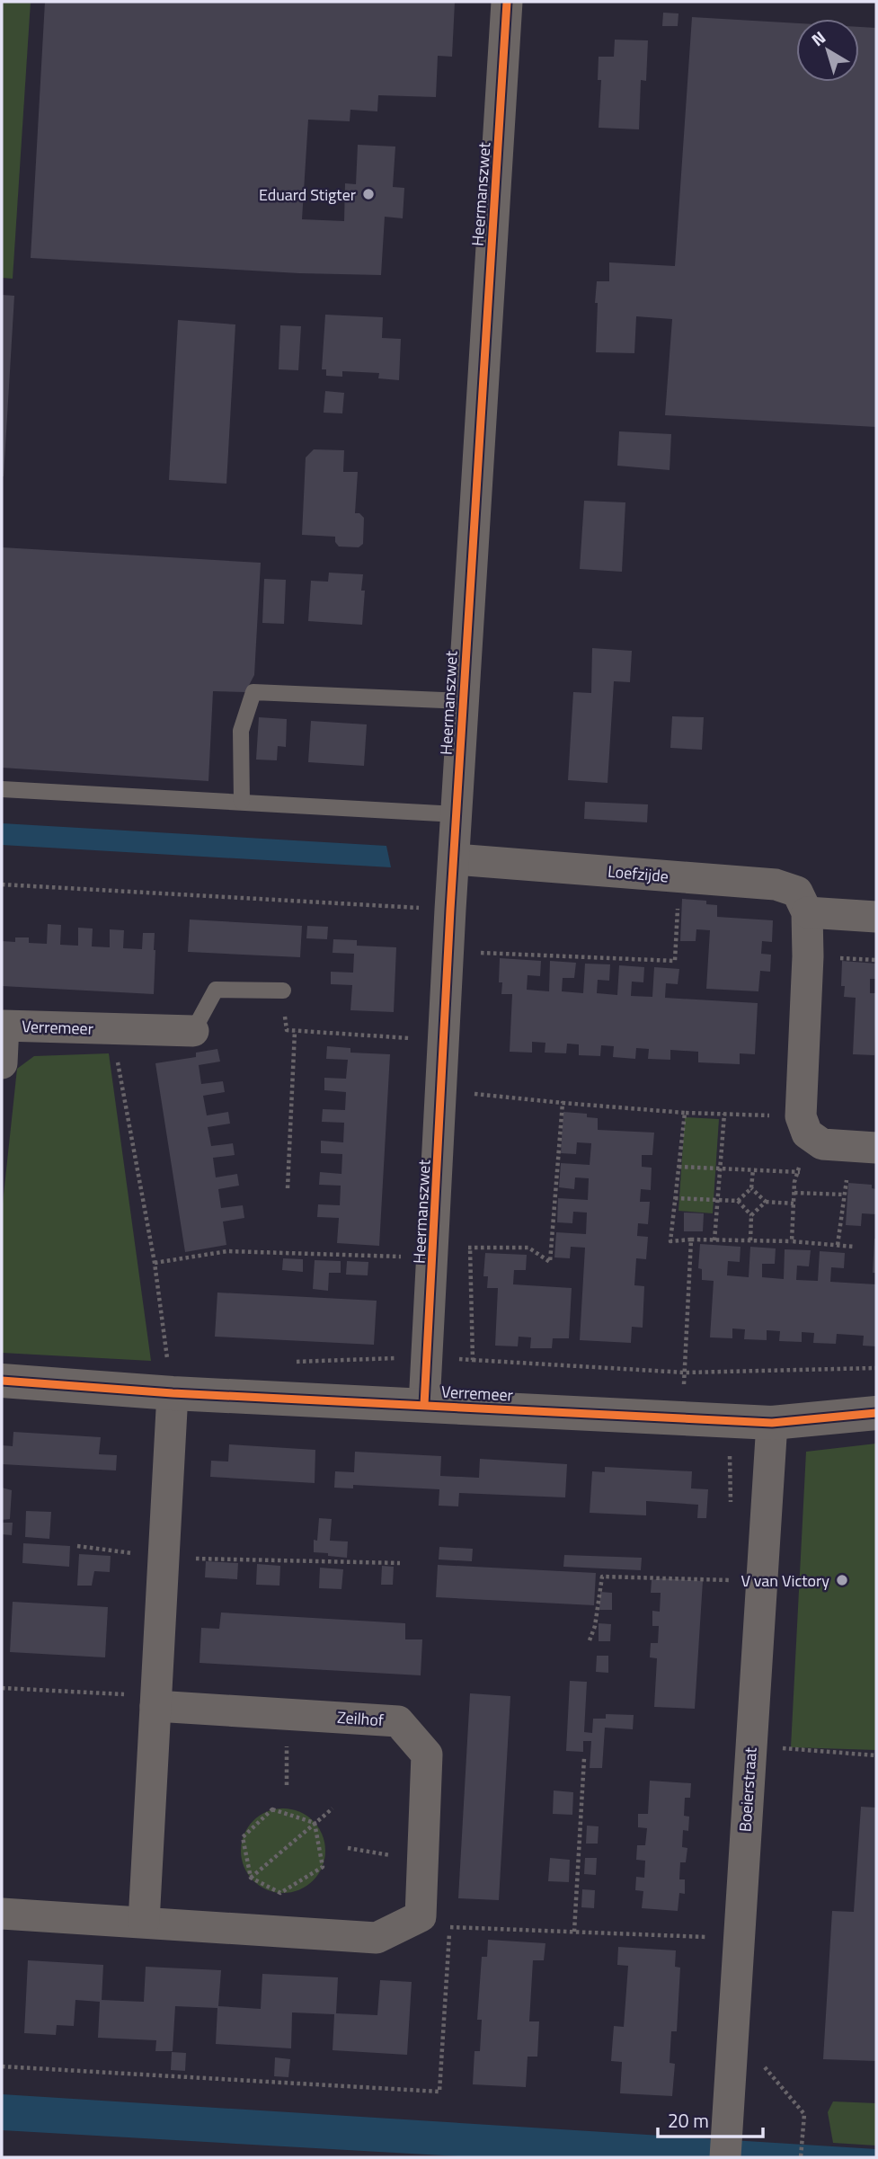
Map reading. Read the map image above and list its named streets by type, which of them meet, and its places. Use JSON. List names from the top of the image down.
{
  "streets": {
    "street": [
      "Heermanszwet",
      "Loefzijde",
      "Verremeer",
      "Zeilhof",
      "Boeierstraat"
    ]
  },
  "crossings": [
    ["Heermanszwet", "Loefzijde"],
    ["Heermanszwet", "Verremeer"],
    ["Verremeer", "Boeierstraat"]
  ],
  "places": ["Eduard Stigter", "V van Victory"],
  "scale_bar": "20 m",
  "north": "top left"
}
